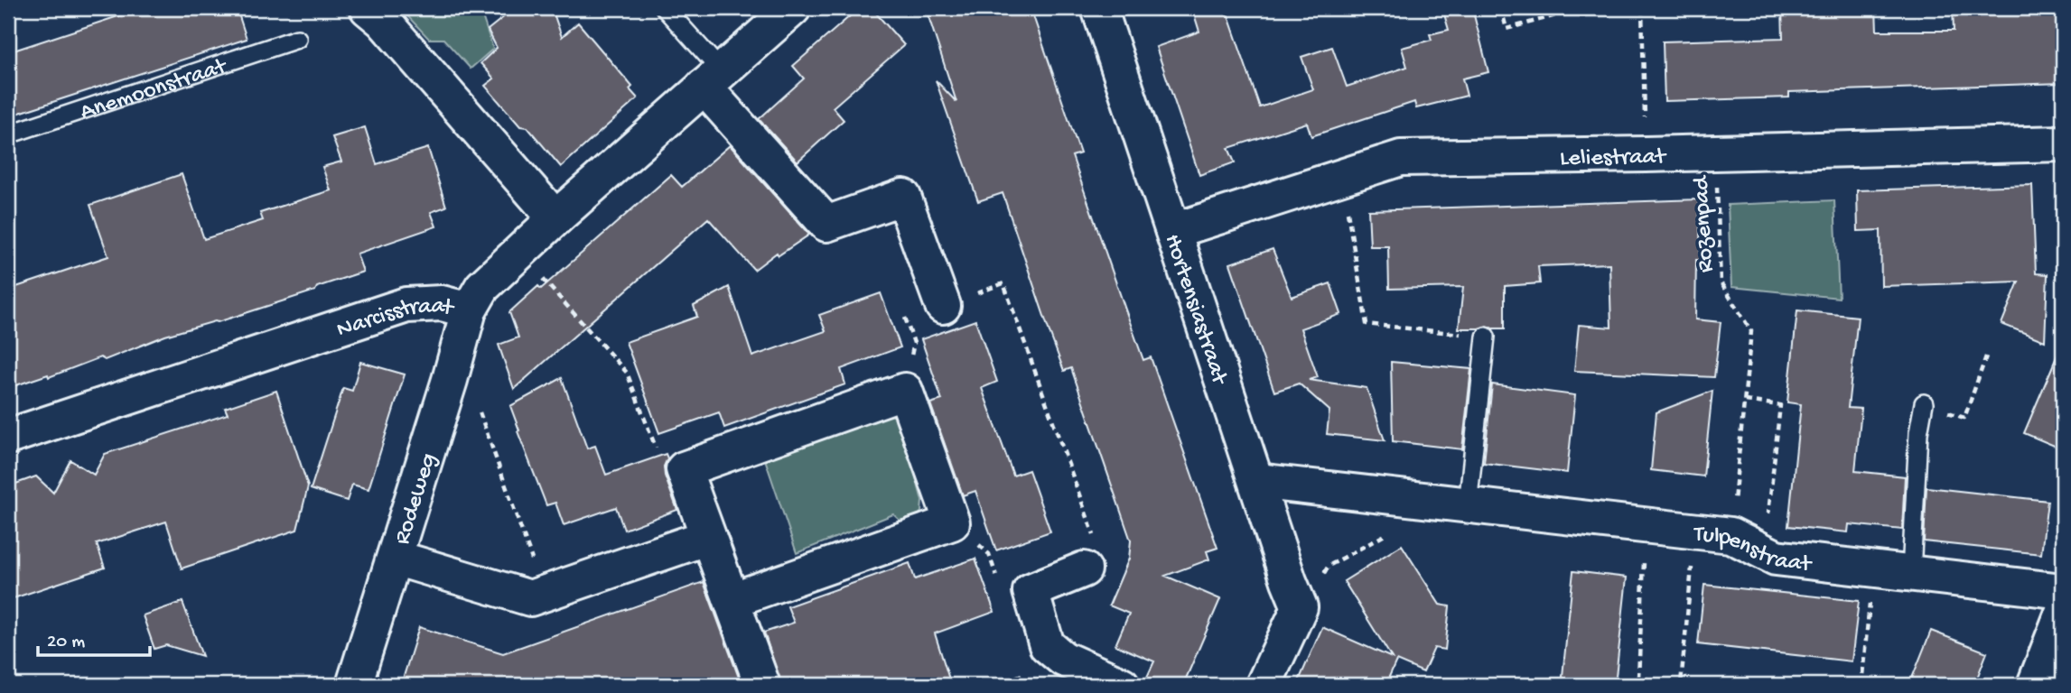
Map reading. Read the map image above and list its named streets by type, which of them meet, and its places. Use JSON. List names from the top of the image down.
{
  "streets": {
    "street": [
      "Leliestraat",
      "Hortensiastraat",
      "Narcisstraat",
      "Rodeweg",
      "Tulpenstraat"
    ],
    "lane": ["Anemoonstraat"],
    "path": ["Rozenpad"]
  },
  "crossings": [
    ["Leliestraat", "Rozenpad"],
    ["Leliestraat", "Hortensiastraat"],
    ["Rozenpad", "Tulpenstraat"],
    ["Hortensiastraat", "Tulpenstraat"],
    ["Narcisstraat", "Rodeweg"]
  ],
  "scale_bar": "20 m"
}
